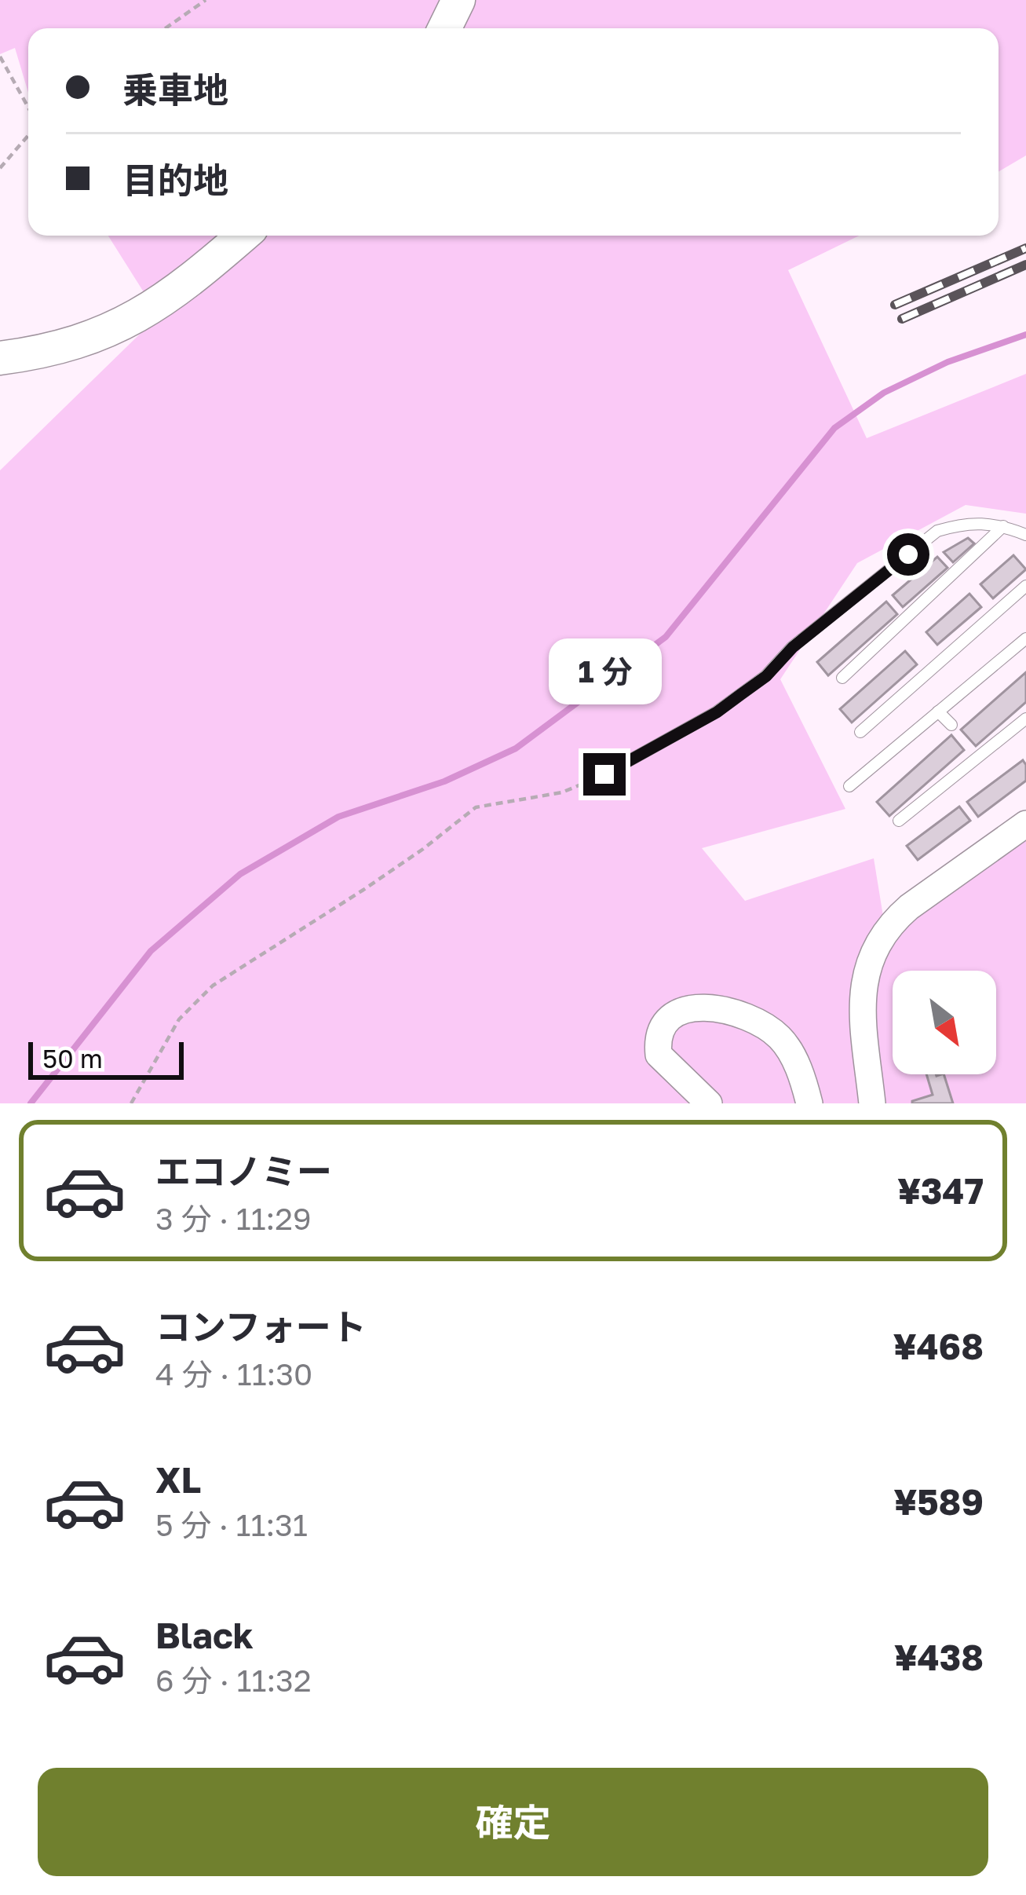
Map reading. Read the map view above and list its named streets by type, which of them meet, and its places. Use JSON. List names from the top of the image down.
{
  "scale_bar": "50 m",
  "north": "bottom right",
  "page": {
    "banner": ["乗車地", "目的地"],
    "bubble": "1 分",
    "scale": "50 m",
    "list": [
      {
        "name": "エコノミー",
        "note": "3 分 · 11:29",
        "value": "¥347"
      },
      {
        "name": "コンフォート",
        "note": "4 分 · 11:30",
        "value": "¥468"
      },
      {
        "name": "XL",
        "note": "5 分 · 11:31",
        "value": "¥589"
      },
      {
        "name": "Black",
        "note": "6 分 · 11:32",
        "value": "¥438"
      }
    ],
    "buttons": "確定"
  }
}
